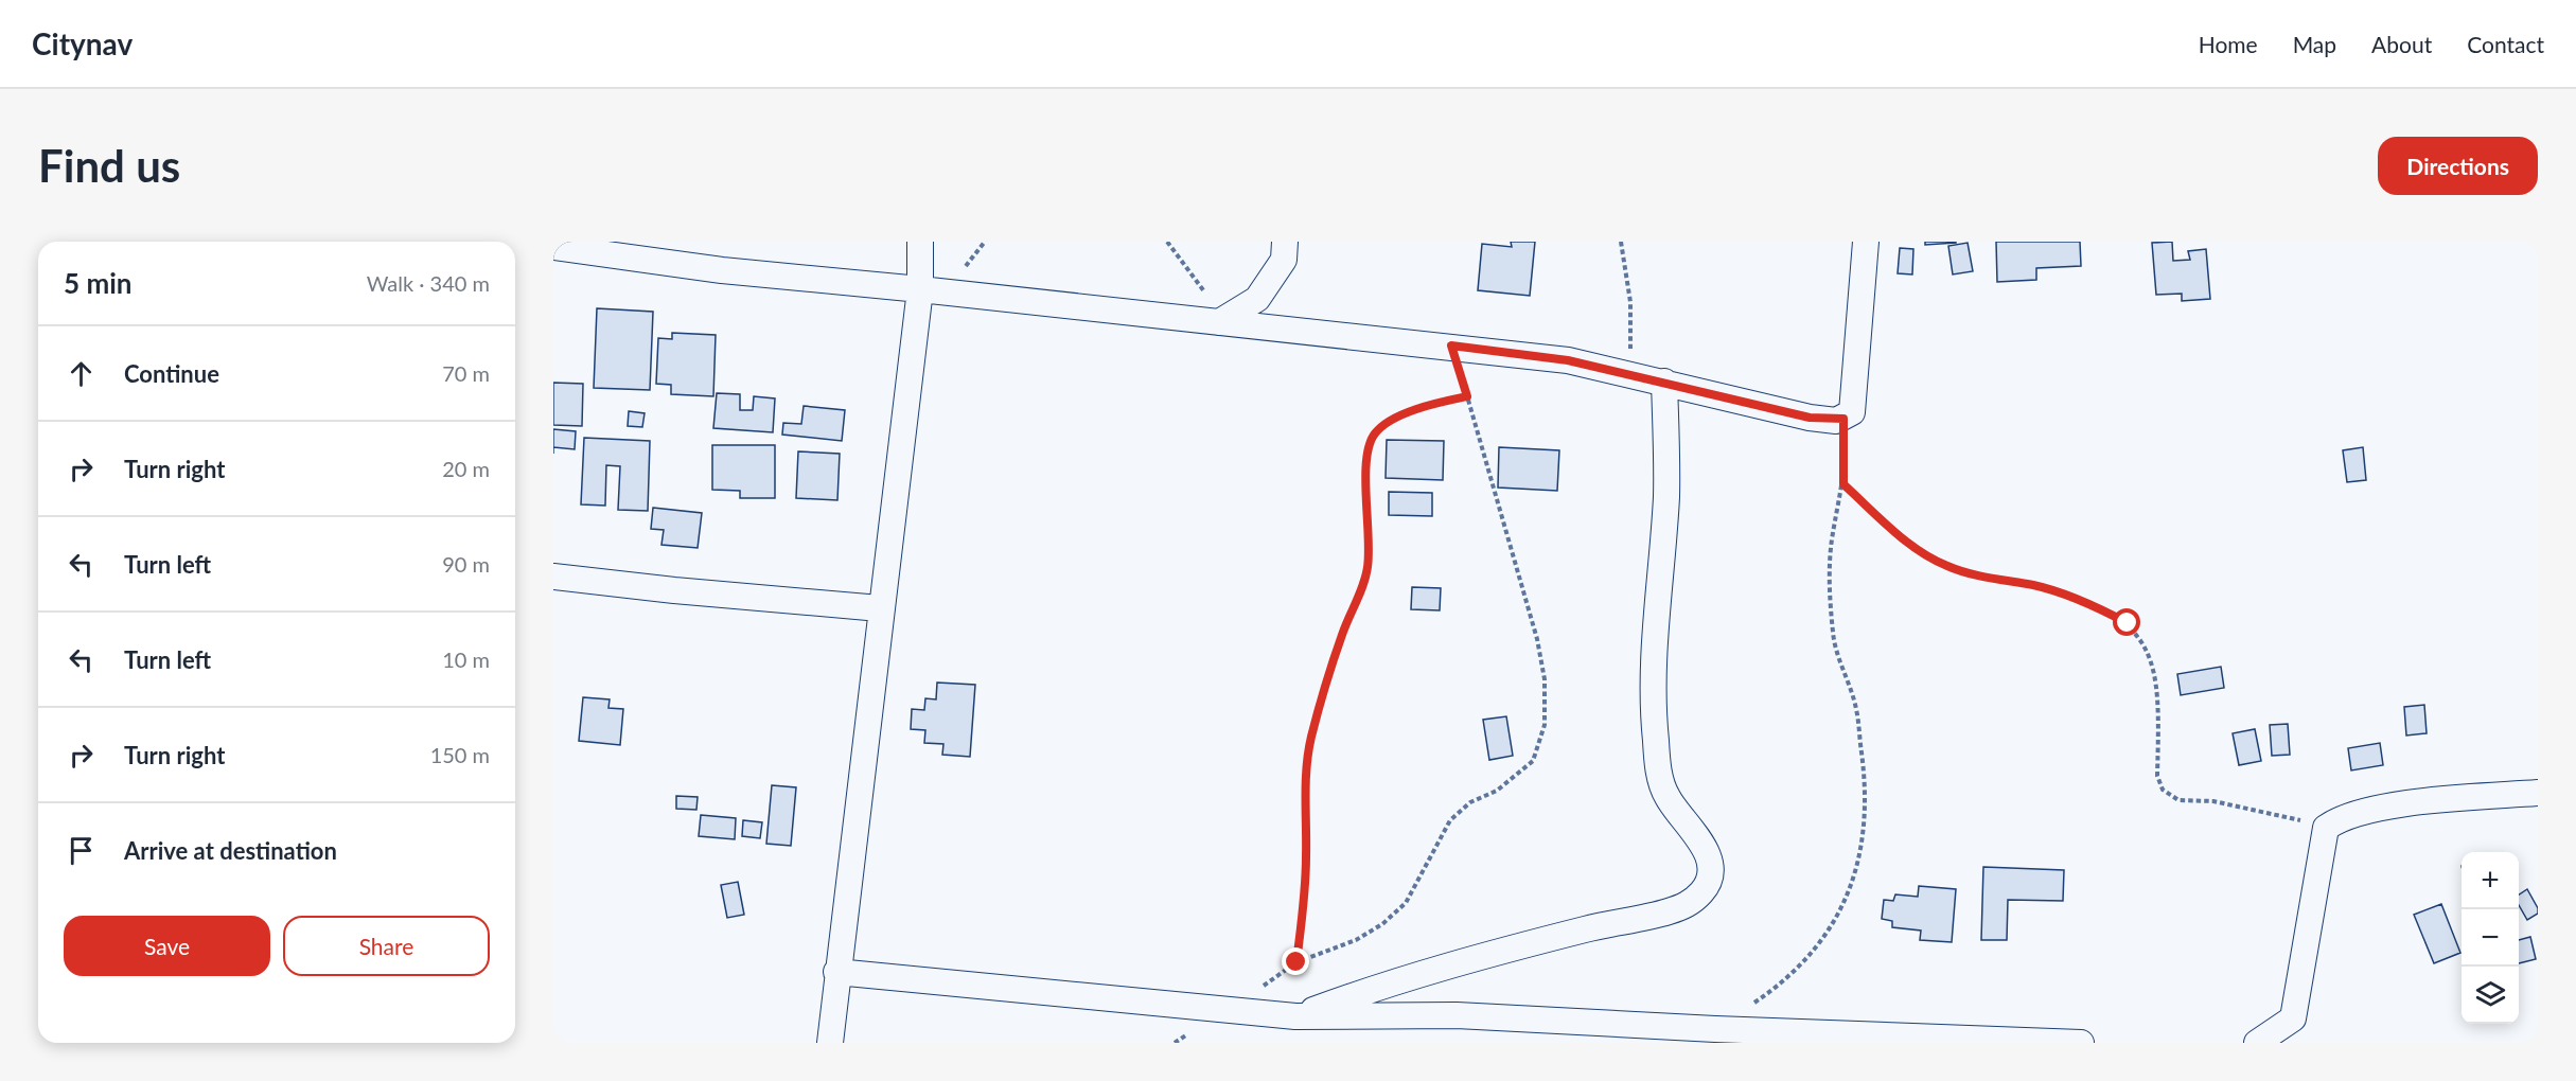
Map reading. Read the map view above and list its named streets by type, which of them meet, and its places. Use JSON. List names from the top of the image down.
{
  "page": {
    "header": "Citynav",
    "nav": [
      "Home",
      "Map",
      "About",
      "Contact"
    ],
    "buttons": [
      "Directions",
      ["Save", "Share"]
    ],
    "title": "Find us",
    "heading": ["5 min", "Walk · 340 m"],
    "list": [
      ["Continue", "70 m"],
      ["Turn right", "20 m"],
      ["Turn left", "90 m"],
      ["Turn left", "10 m"],
      ["Turn right", "150 m"],
      "Arrive at destination"
    ],
    "map_buttons": ["+", "−"]
  }
}
